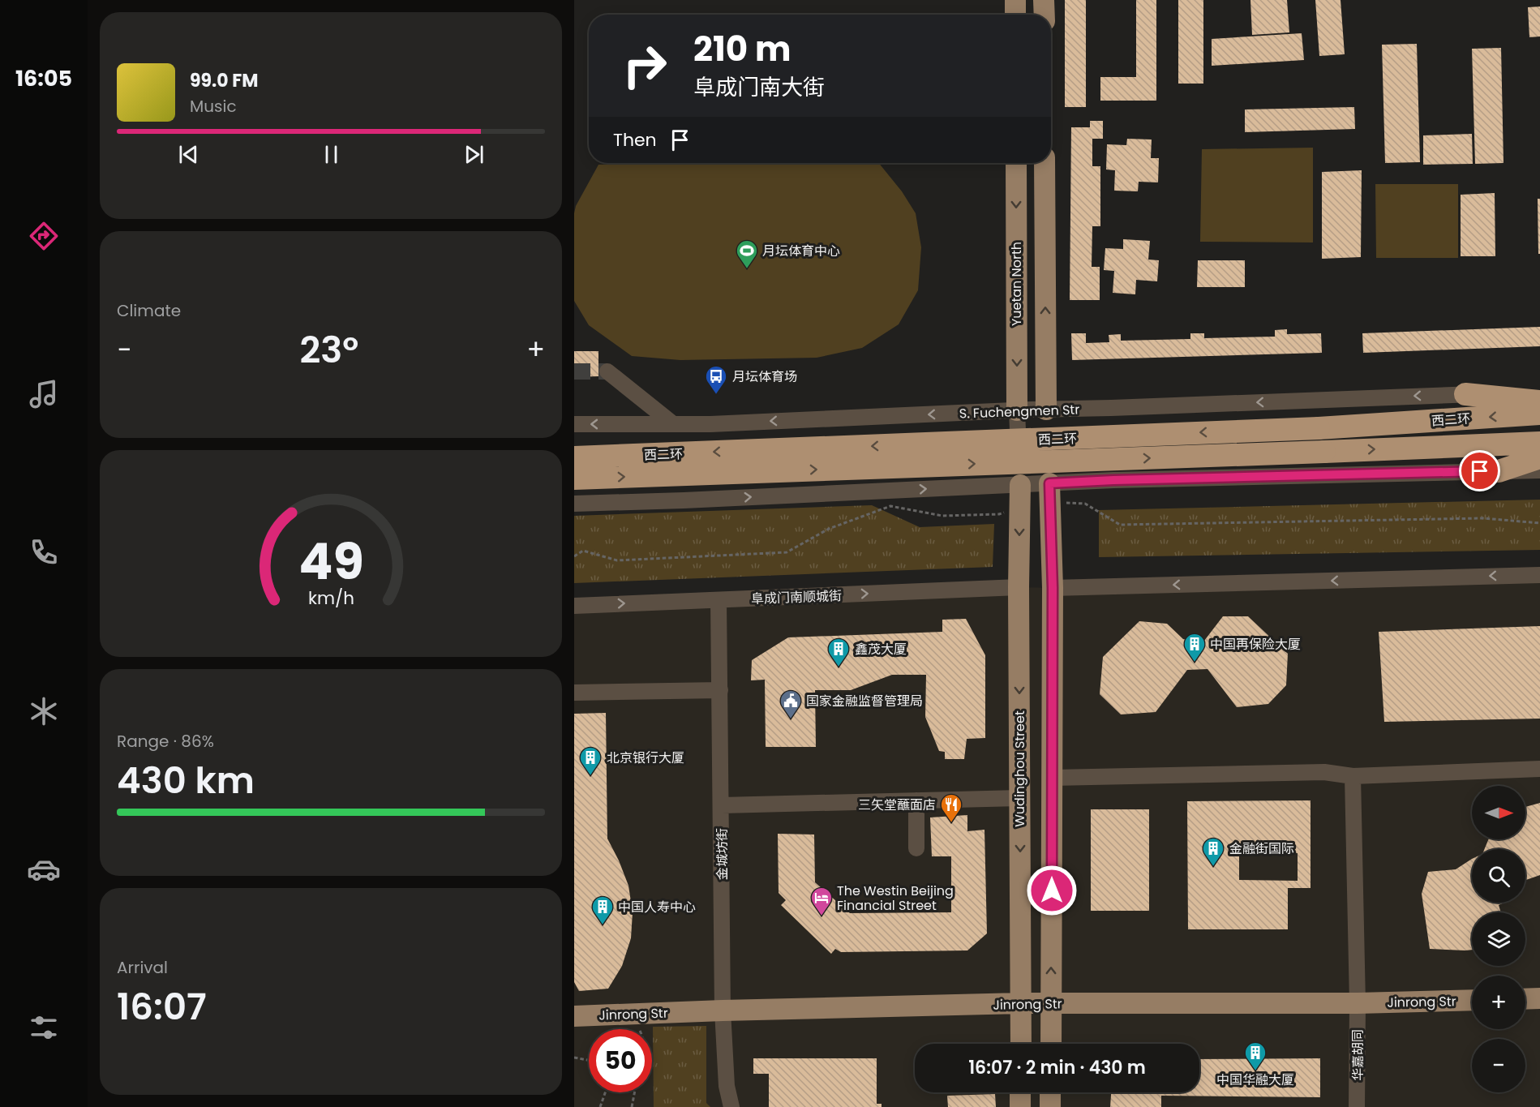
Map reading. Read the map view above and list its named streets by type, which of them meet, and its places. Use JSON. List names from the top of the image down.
{
  "streets": {
    "highway": ["西二环"],
    "main road": ["Yuetan North", "Wudinghou Street", "Jinrong Str"],
    "street": [
      "S. Fuchengmen Str",
      "阜成门南顺城街",
      "金城坊街",
      "华嘉胡同"
    ]
  },
  "crossings": [
    ["Yuetan North", "S. Fuchengmen Str"],
    ["阜成门南顺城街", "Wudinghou Street"],
    ["阜成门南顺城街", "金城坊街"],
    ["Wudinghou Street", "Jinrong Str"],
    ["金城坊街", "Jinrong Str"],
    ["Jinrong Str", "华嘉胡同"]
  ],
  "places": {
    "sports": ["月坛体育中心"],
    "bus stop": ["月坛体育场"],
    "building": [
      "中国再保险大厦",
      "鑫茂大厦",
      "北京银行大厦",
      "金融街国际",
      "中国人寿中心",
      "中国华融大厦"
    ],
    "public building": ["国家金融监督管理局"],
    "restaurant": ["三矢堂蘸面店"],
    "hotel": ["The Westin Beijing Financial Street"]
  },
  "north": "right",
  "page": {
    "tabs": "16:05",
    "turn": ["210 m", "阜成门南大街"],
    "song": ["99.0 FM", "Music"],
    "then": "Then",
    "tile": [
      "Climate",
      ["Range · 86%", "430 km"],
      ["Arrival", "16:07"]
    ],
    "heat": ["−", "23°", "+"],
    "map_buttons": ["+", "−"],
    "limit": "50",
    "trip": "16:07 · 2 min · 430 m",
    "gauge": ["49", "km/h"]
  }
}
